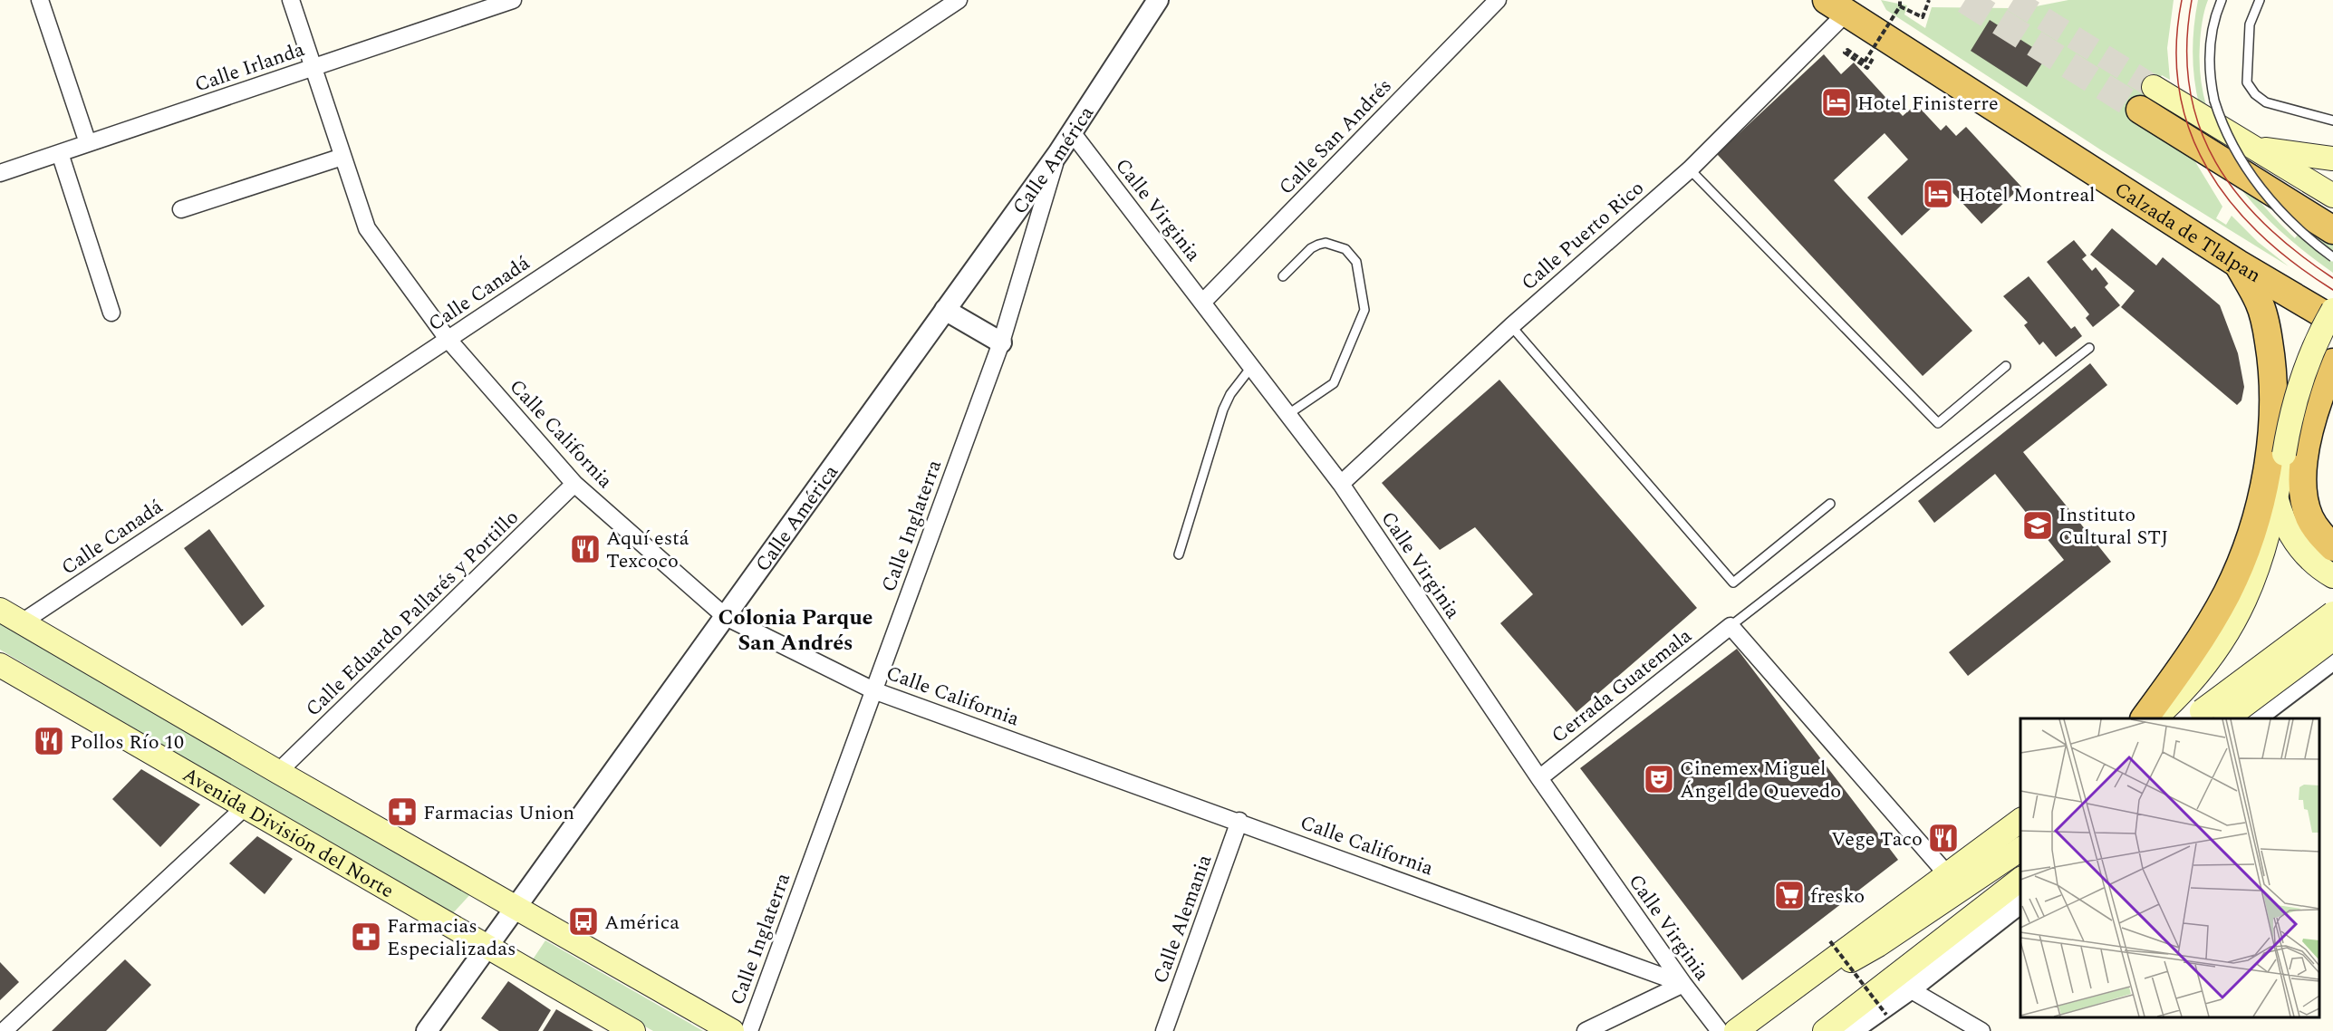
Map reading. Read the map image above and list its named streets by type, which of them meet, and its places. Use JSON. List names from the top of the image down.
{
  "streets": {
    "highway": ["Calzada de Tlalpan"],
    "main road": ["Avenida División del Norte"],
    "street": [
      "Calle Irlanda",
      "Calle San Andrés",
      "Calle América",
      "Calle Virginia",
      "Calle Puerto Rico",
      "Calle Canadá",
      "Calle California",
      "Calle Inglaterra",
      "Calle Eduardo Pallarés y Portillo",
      "Cerrada Guatemala",
      "Calle Alemania"
    ]
  },
  "crossings": [
    ["Calle Irlanda", "Calle California"],
    ["Calle San Andrés", "Calle Virginia"],
    ["Calle América", "Calle Virginia"],
    ["Calle América", "Calle California"],
    ["Calle América", "Calle Inglaterra"],
    ["Calle América", "Avenida División del Norte"],
    ["Calle Virginia", "Calle Puerto Rico"],
    ["Calle Virginia", "Calle California"],
    ["Calle Virginia", "Cerrada Guatemala"],
    ["Calzada de Tlalpan", "Calle Puerto Rico"],
    ["Calle Canadá", "Calle California"],
    ["Calle California", "Calle Inglaterra"],
    ["Calle California", "Calle Eduardo Pallarés y Portillo"],
    ["Calle California", "Calle Alemania"]
  ],
  "districts": ["Colonia Parque San Andrés"],
  "places": {
    "hotel": ["Hotel Finisterre", "Hotel Montreal"],
    "school or university": ["Instituto Cultural STJ"],
    "restaurant": ["Aquí está Texcoco", "Pollos Río 10", "Vege Taco"],
    "theatre": ["Cinemex Miguel Ángel de Quevedo"],
    "pharmacy": ["Farmacias Union", "Farmacias Especializadas"],
    "supermarket": ["fresko"],
    "bus stop": ["América"]
  }
}
